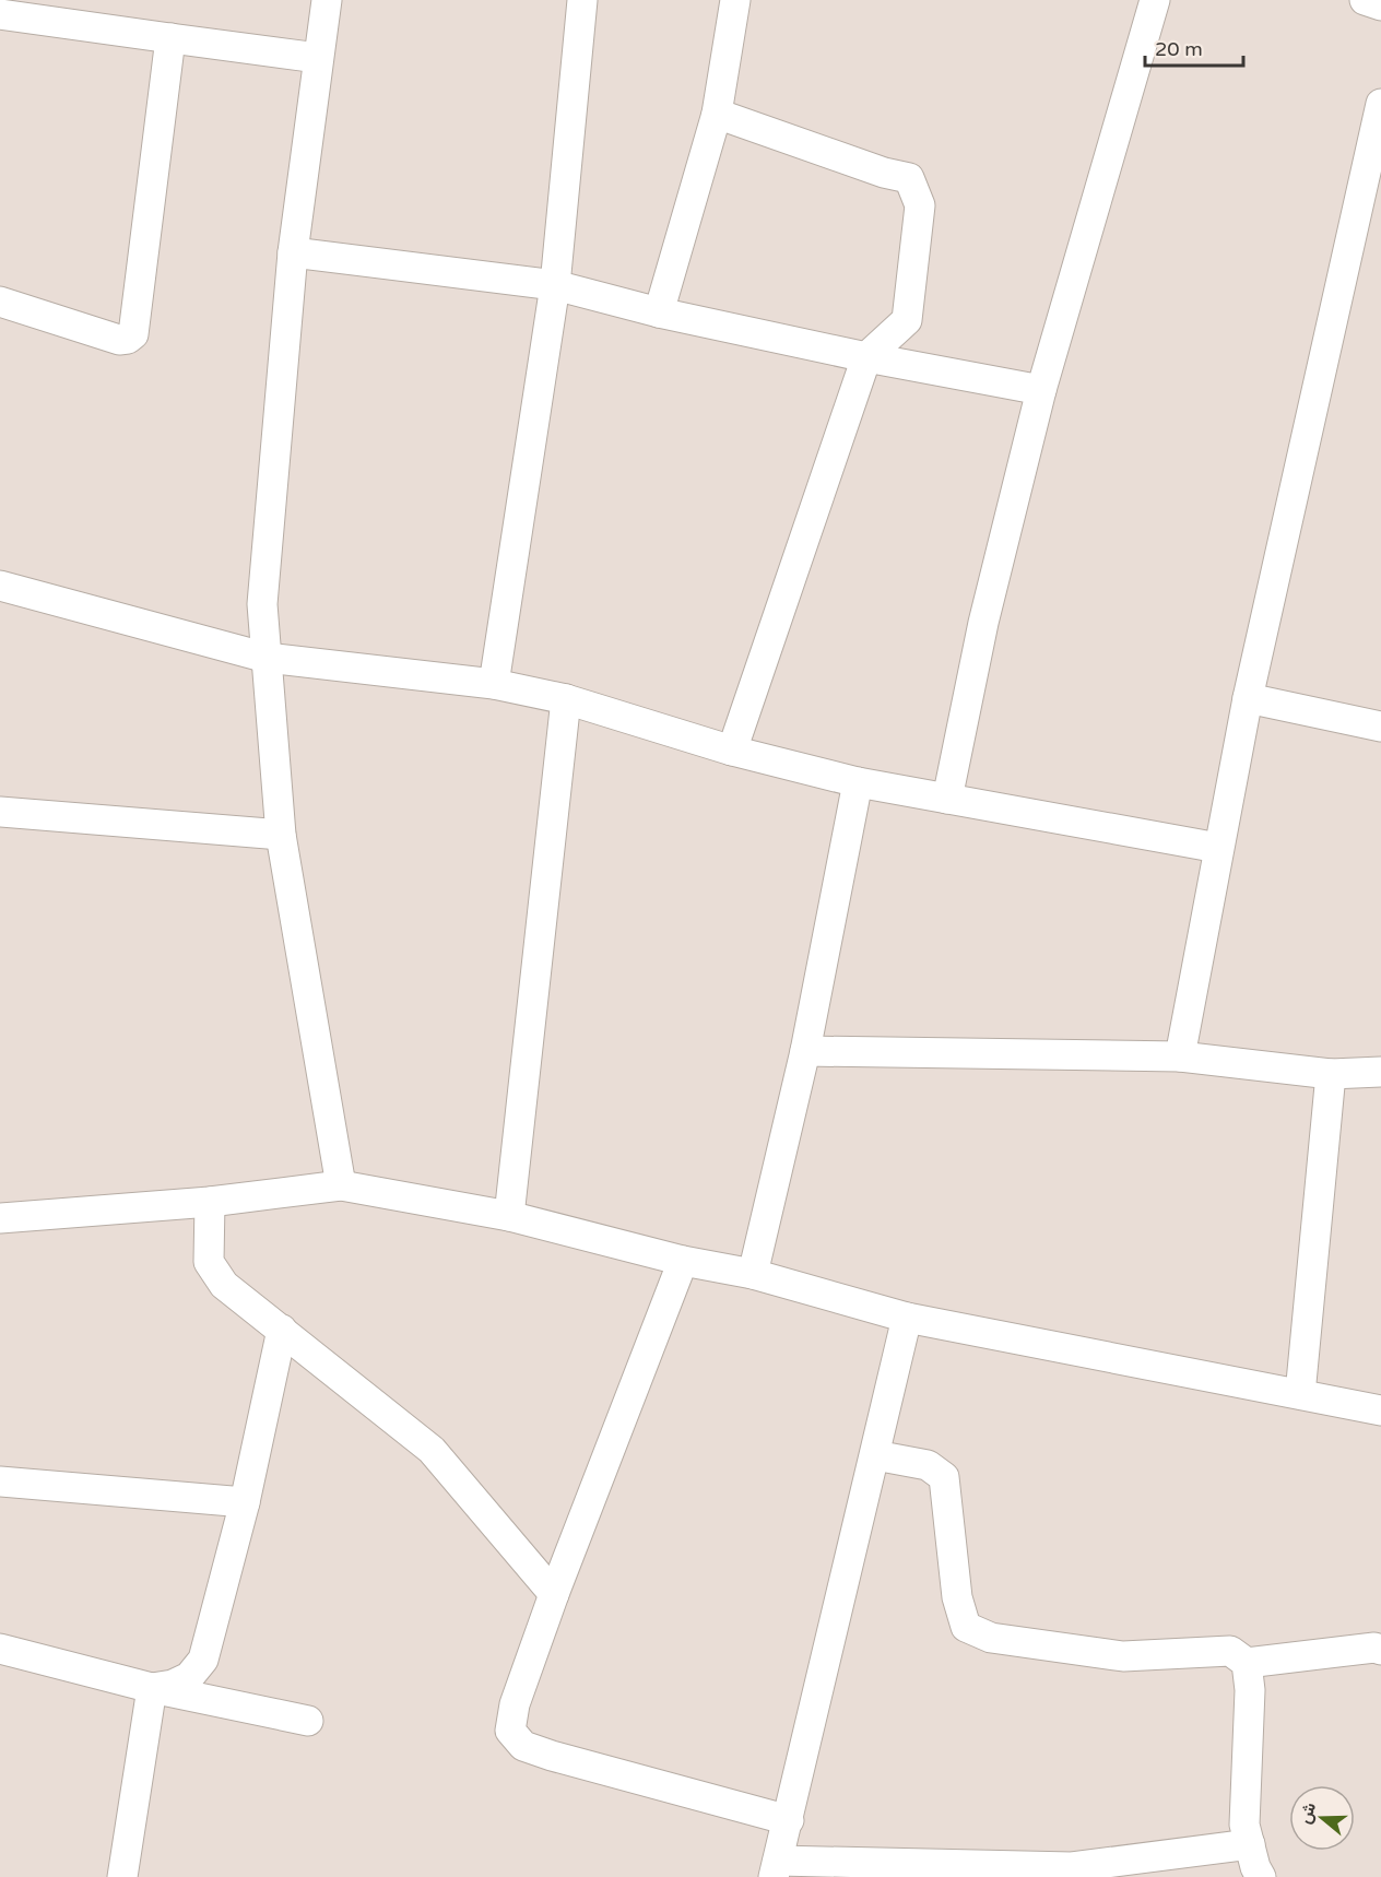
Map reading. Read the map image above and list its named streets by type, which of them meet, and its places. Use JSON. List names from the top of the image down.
{
  "scale_bar": "20 m",
  "north": "left"
}
